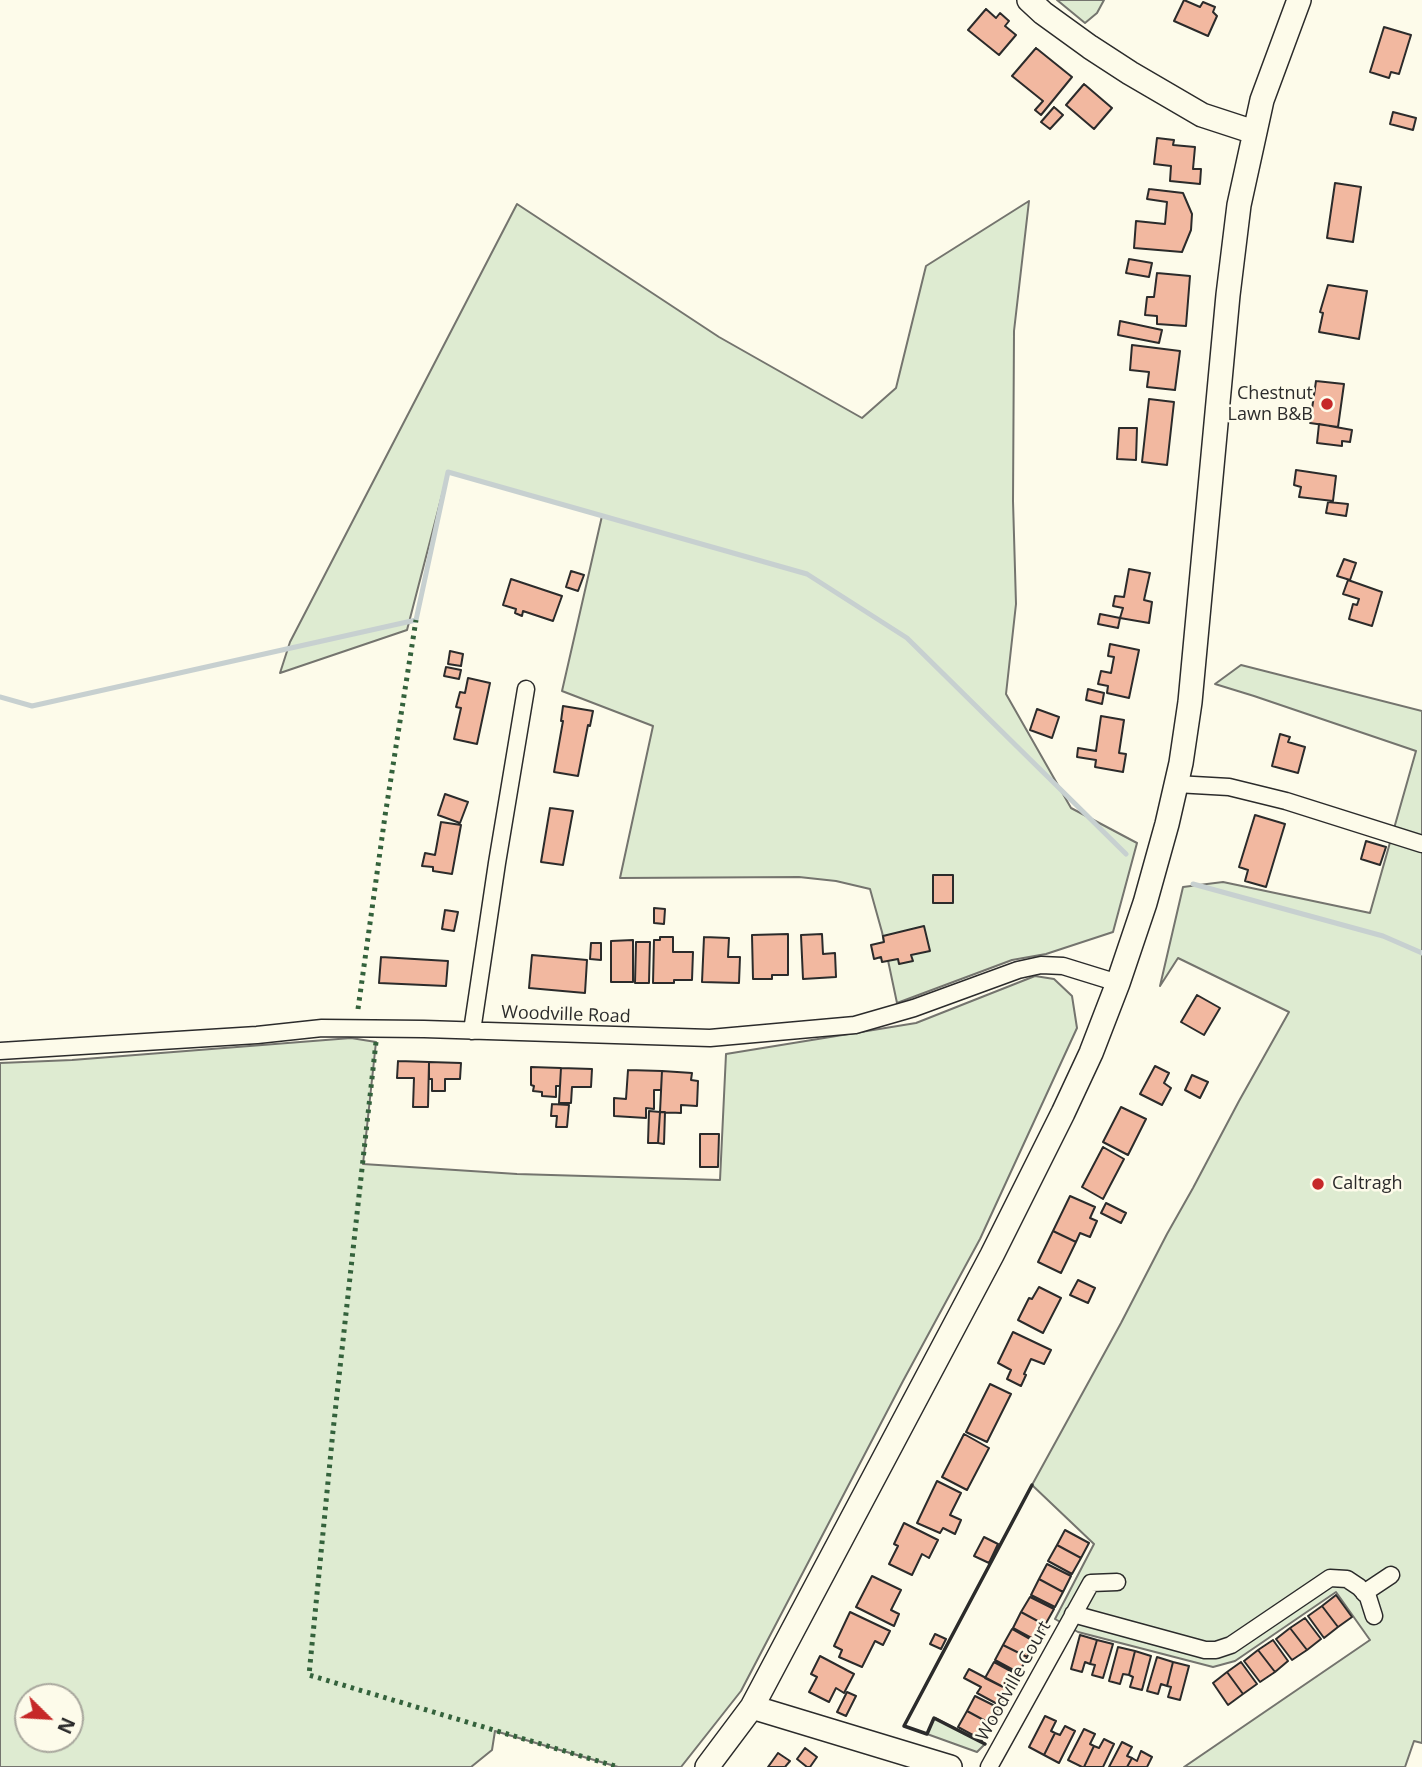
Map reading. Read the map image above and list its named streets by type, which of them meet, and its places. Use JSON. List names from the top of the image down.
{
  "streets": {
    "street": ["Woodville Road", "Woodville Court"]
  },
  "places": ["Chestnut Lawn B&B", "Caltragh"],
  "north": "bottom right"
}
